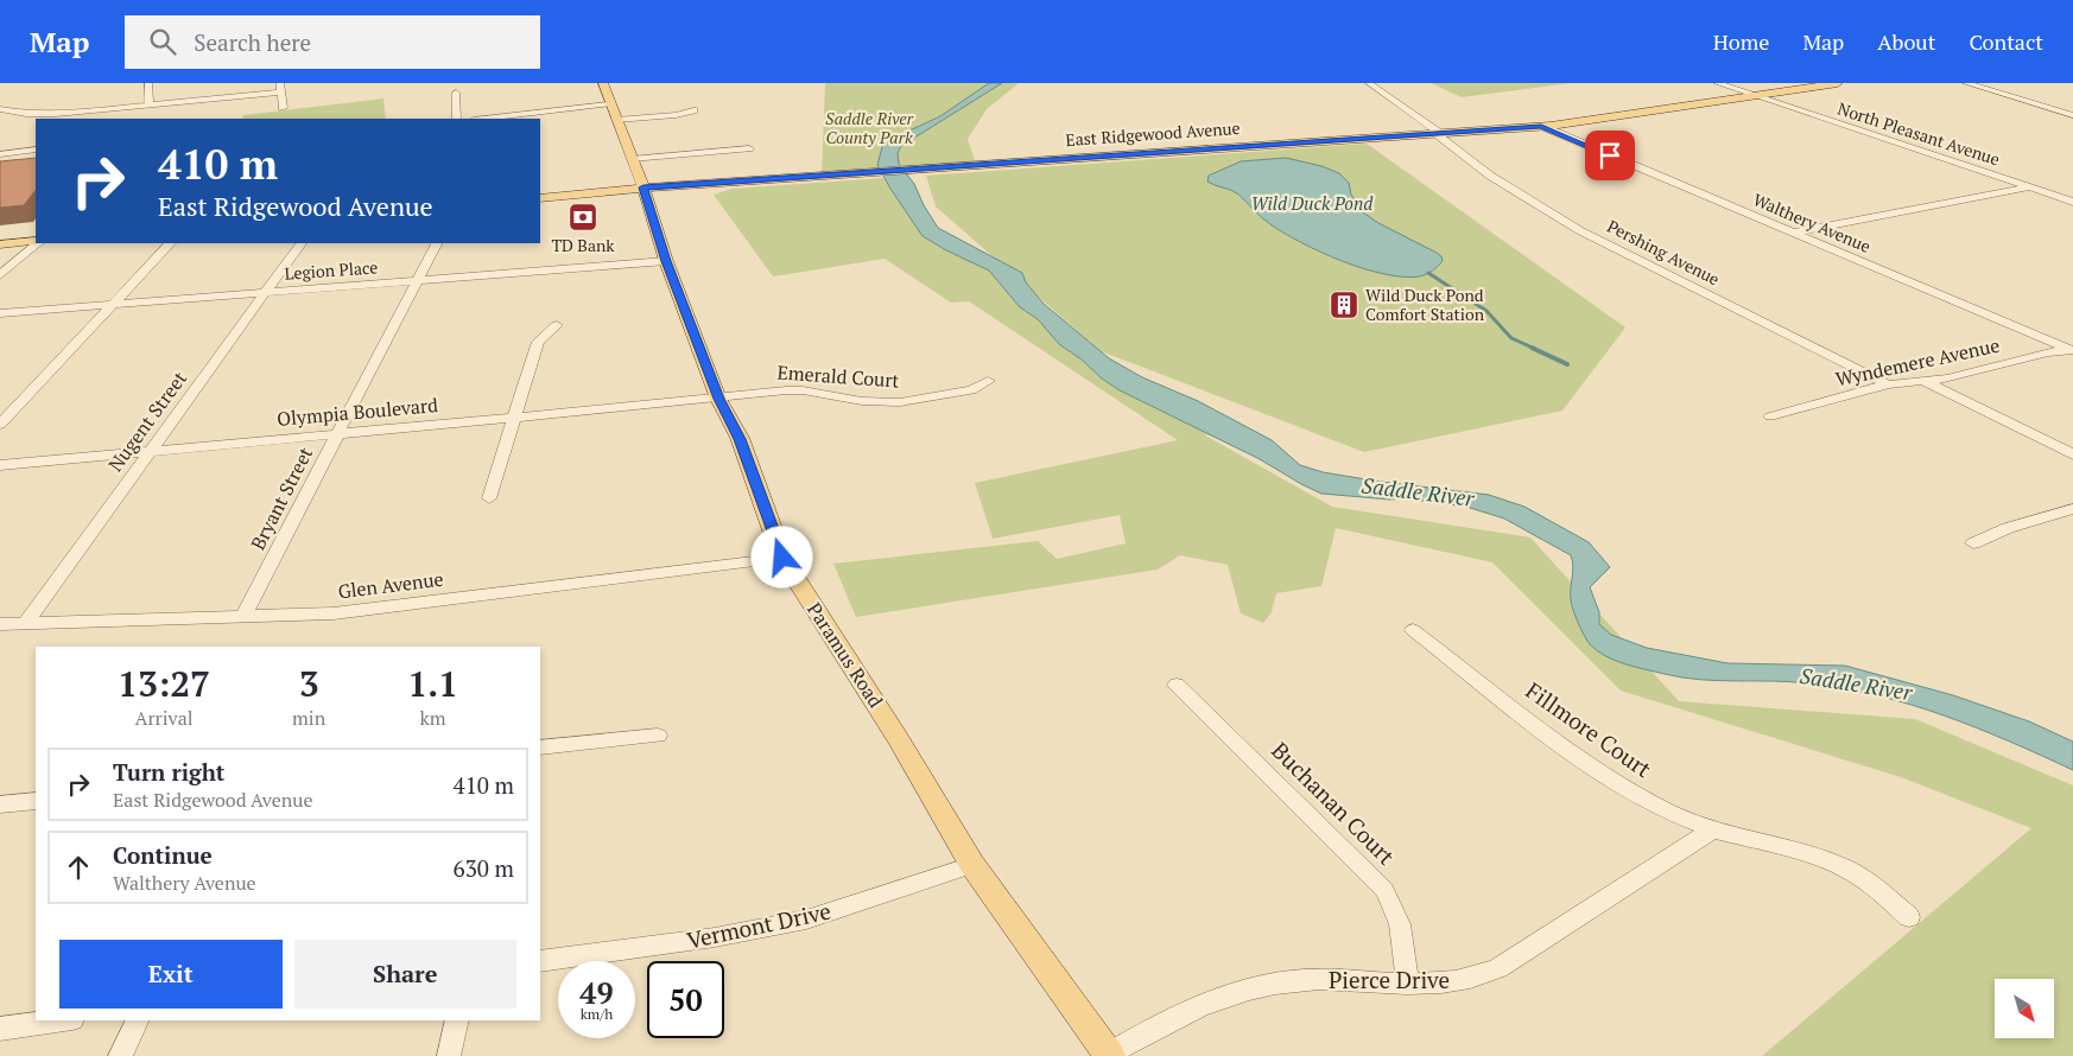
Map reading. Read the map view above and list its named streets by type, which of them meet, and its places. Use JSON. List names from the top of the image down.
{
  "streets": {
    "main road": ["East Ridgewood Avenue", "Paramus Road"],
    "street": [
      "North Pleasant Avenue",
      "Walthery Avenue",
      "Pershing Avenue",
      "Legion Place",
      "Wyndemere Avenue",
      "Emerald Court",
      "Olympia Boulevard",
      "Nugent Street",
      "Bryant Street",
      "Glen Avenue",
      "Fillmore Court",
      "Buchanan Court",
      "Vermont Drive",
      "Pierce Drive"
    ]
  },
  "crossings": [
    ["East Ridgewood Avenue", "North Pleasant Avenue"],
    ["East Ridgewood Avenue", "Walthery Avenue"],
    ["East Ridgewood Avenue", "Pershing Avenue"],
    ["East Ridgewood Avenue", "Paramus Road"],
    ["Walthery Avenue", "Wyndemere Avenue"],
    ["Pershing Avenue", "Wyndemere Avenue"],
    ["Legion Place", "Nugent Street"],
    ["Legion Place", "Bryant Street"],
    ["Legion Place", "Paramus Road"],
    ["Emerald Court", "Olympia Boulevard"],
    ["Emerald Court", "Paramus Road"],
    ["Olympia Boulevard", "Nugent Street"],
    ["Olympia Boulevard", "Bryant Street"],
    ["Olympia Boulevard", "Paramus Road"],
    ["Nugent Street", "Glen Avenue"],
    ["Bryant Street", "Glen Avenue"],
    ["Glen Avenue", "Paramus Road"],
    ["Paramus Road", "Vermont Drive"],
    ["Paramus Road", "Pierce Drive"],
    ["Fillmore Court", "Pierce Drive"],
    ["Buchanan Court", "Pierce Drive"]
  ],
  "water": ["Wild Duck Pond", "Saddle River"],
  "parks": ["Saddle River County Park"],
  "places": {
    "bank": ["TD Bank"],
    "building": ["Wild Duck Pond Comfort Station"]
  },
  "north": "bottom right",
  "page": {
    "header": "Map",
    "search": "Search here",
    "nav": [
      "Home",
      "Map",
      "About",
      "Contact"
    ],
    "turn": ["410 m", "East Ridgewood Avenue"],
    "eta": [
      "13:27",
      "Arrival",
      "3",
      "min",
      "1.1",
      "km"
    ],
    "list": [
      {
        "name": "Turn right",
        "note": "East Ridgewood Avenue",
        "value": "410 m"
      },
      {
        "name": "Continue",
        "note": "Walthery Avenue",
        "value": "630 m"
      }
    ],
    "buttons": ["Exit", "Share"],
    "speed": "49 km/h",
    "limit": "50"
  }
}
